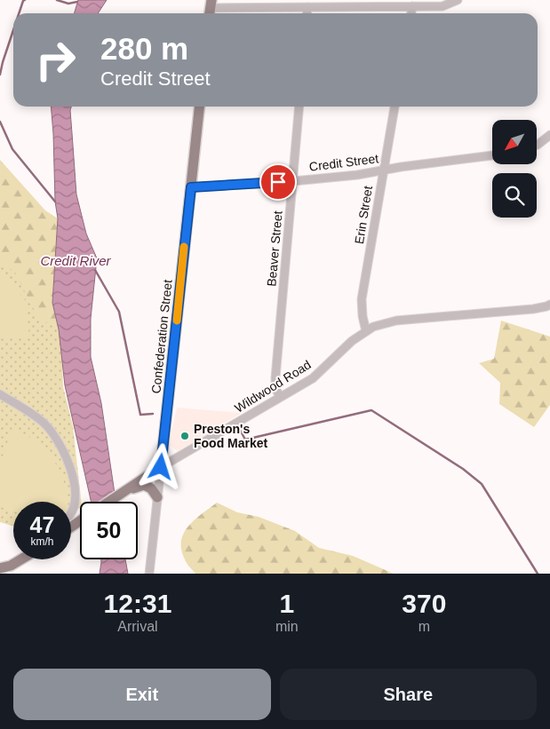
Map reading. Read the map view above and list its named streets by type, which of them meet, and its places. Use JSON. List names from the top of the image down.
{
  "streets": {
    "main road": ["Confederation Street"],
    "street": [
      "Credit Street",
      "Erin Street",
      "Beaver Street",
      "Wildwood Road"
    ]
  },
  "crossings": [
    ["Credit Street", "Erin Street"],
    ["Credit Street", "Beaver Street"],
    ["Credit Street", "Confederation Street"],
    ["Erin Street", "Wildwood Road"],
    ["Beaver Street", "Wildwood Road"],
    ["Confederation Street", "Wildwood Road"]
  ],
  "water": ["Credit River"],
  "places": ["Preston's Food Market"],
  "north": "bottom left",
  "page": {
    "turn": ["280 m", "Credit Street"],
    "speed": "47 km/h",
    "limit": "50",
    "eta": [
      "12:31",
      "Arrival",
      "1",
      "min",
      "370",
      "m"
    ],
    "buttons": ["Exit", "Share"]
  }
}
